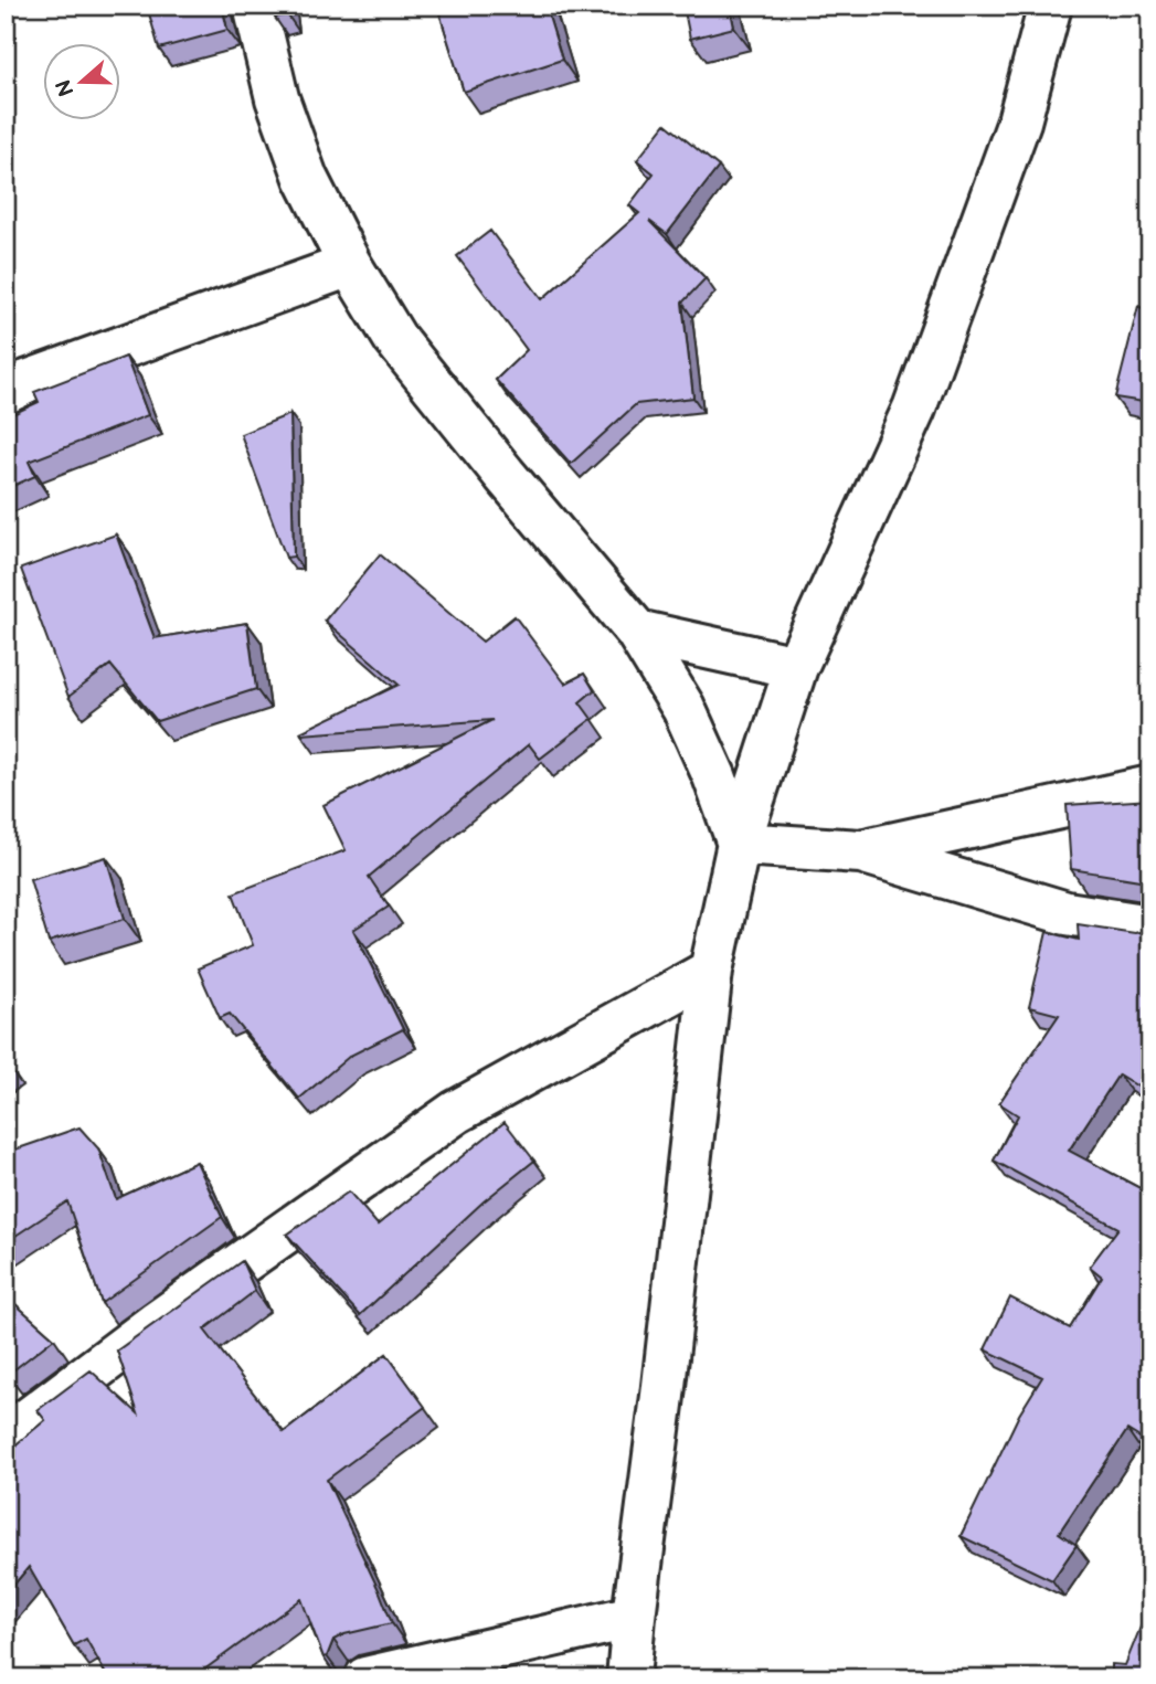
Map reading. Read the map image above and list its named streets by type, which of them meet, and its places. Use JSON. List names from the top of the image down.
{
  "north": "left"
}
